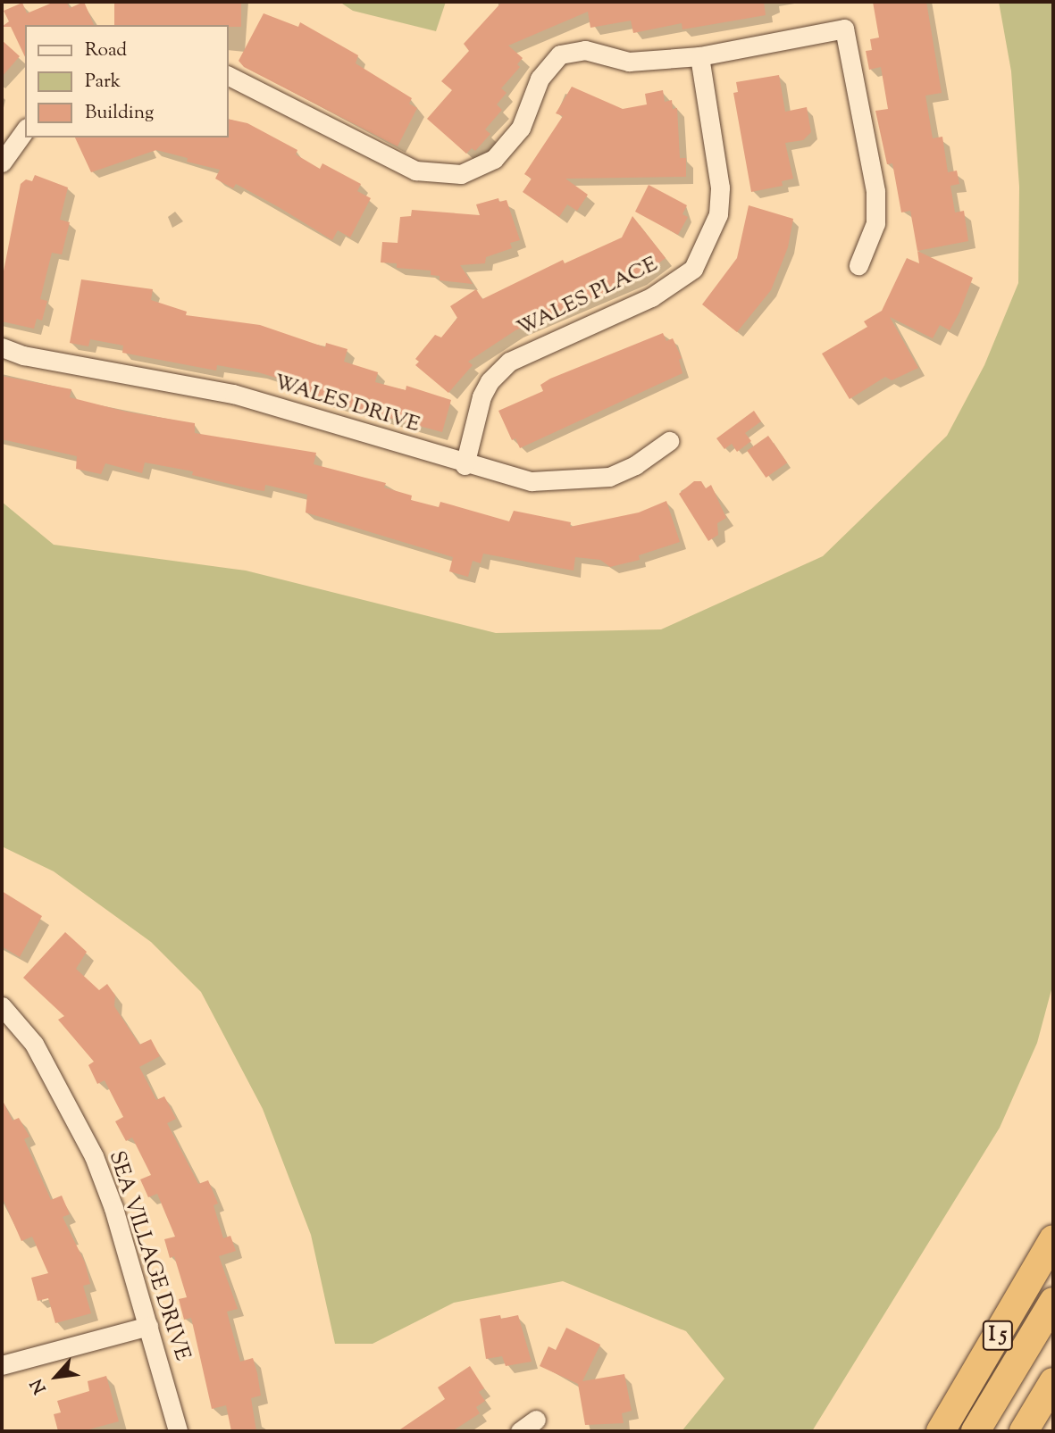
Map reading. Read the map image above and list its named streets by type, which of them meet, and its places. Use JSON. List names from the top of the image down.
{
  "streets": {
    "highway": ["I 5"],
    "street": ["WALES PLACE", "WALES DRIVE", "SEA VILLAGE DRIVE"]
  },
  "crossings": [
    ["WALES PLACE", "WALES DRIVE"]
  ],
  "legend": ["Road", "Park", "Building"],
  "north": "bottom left"
}
